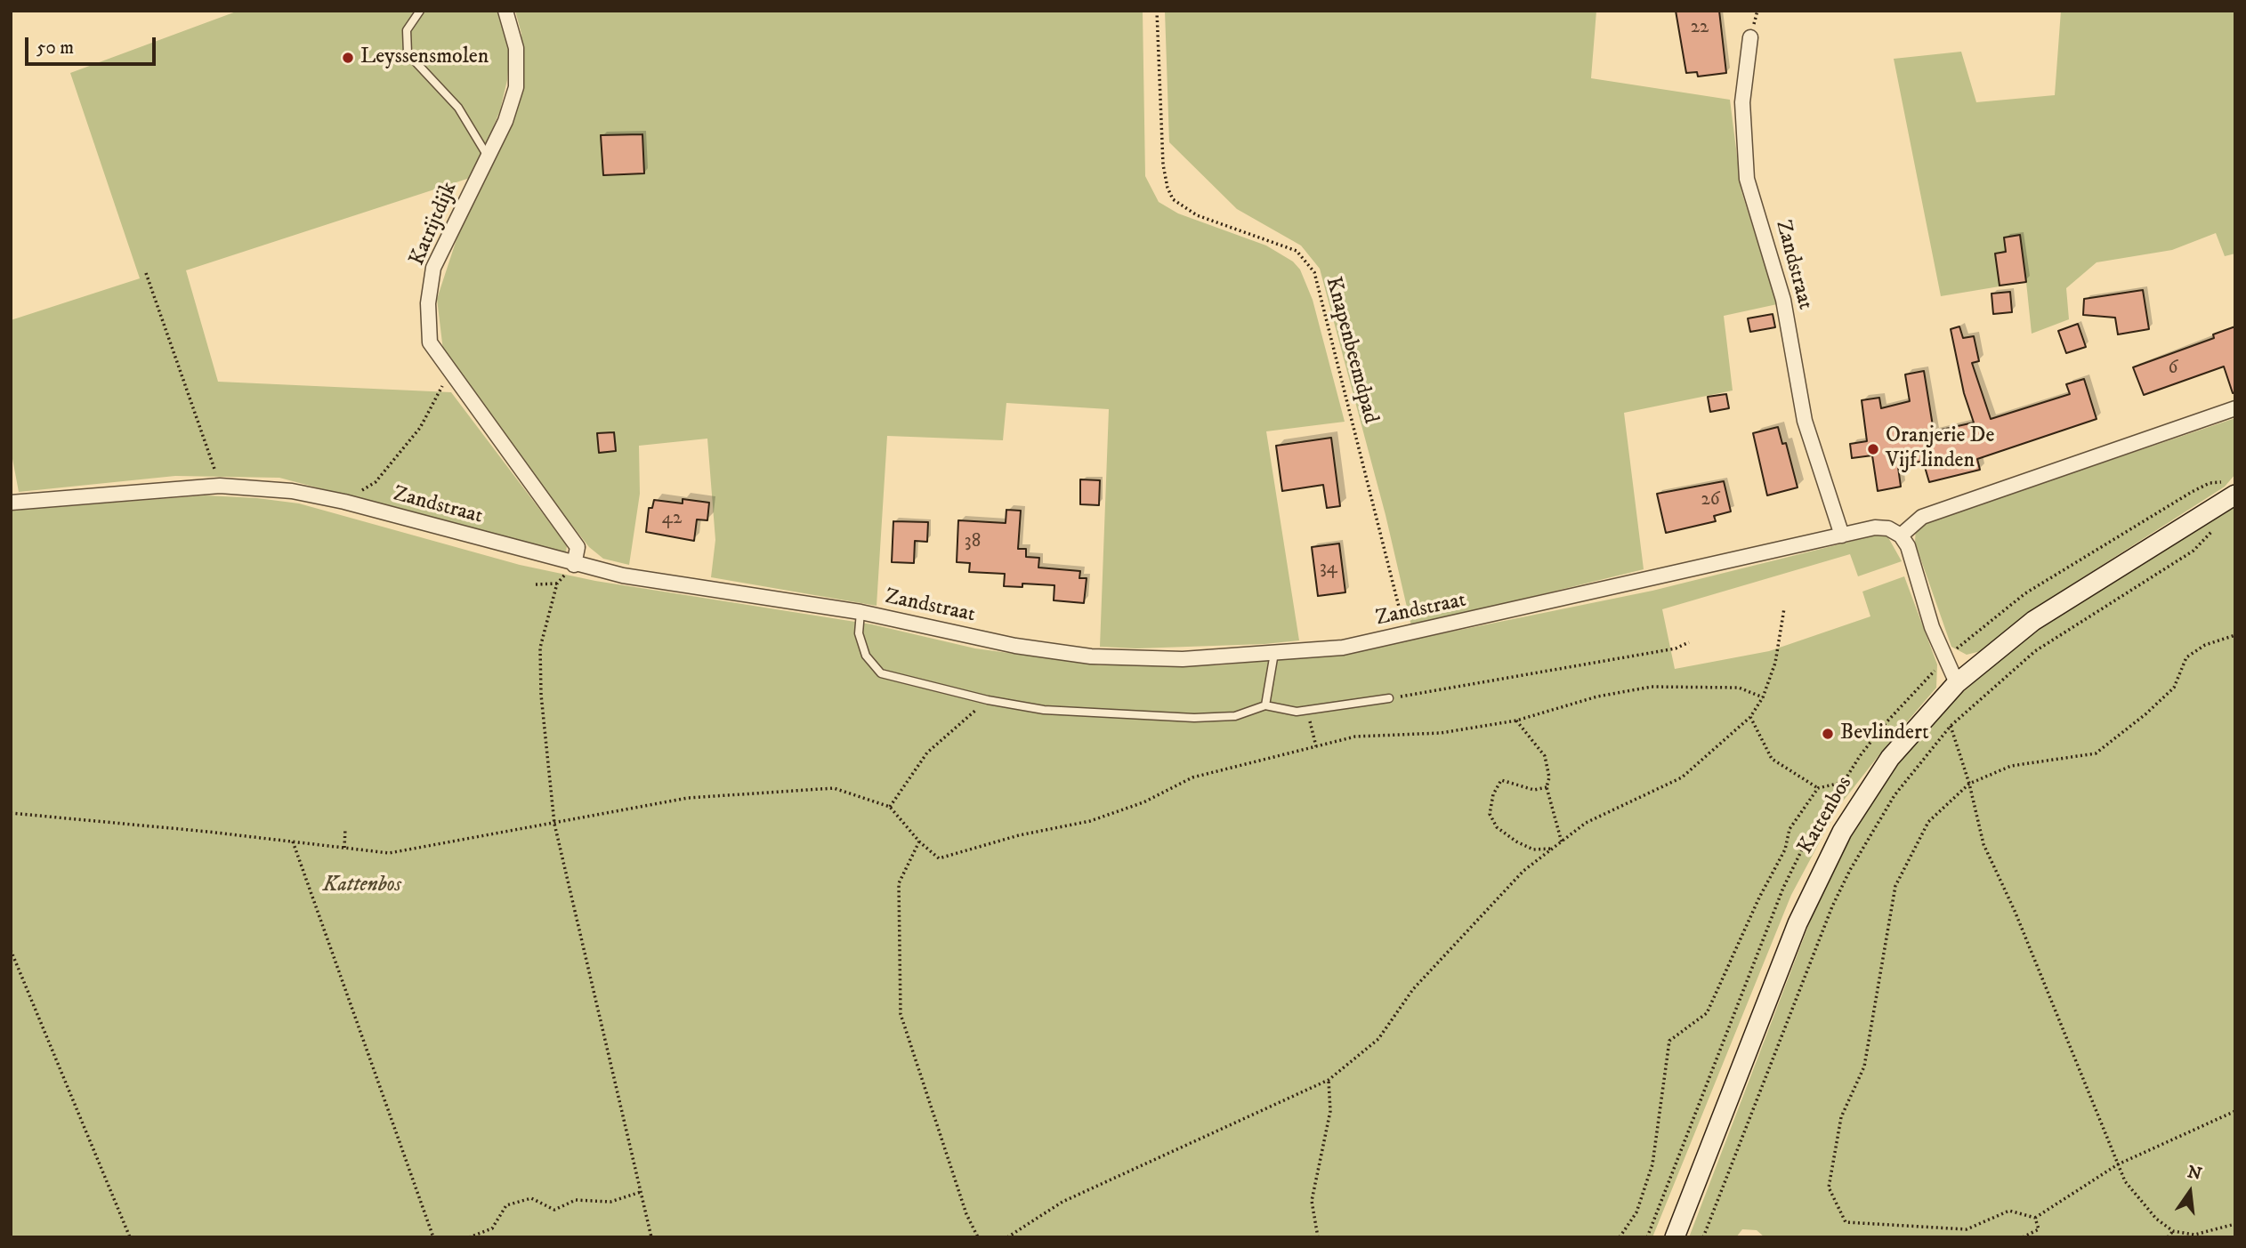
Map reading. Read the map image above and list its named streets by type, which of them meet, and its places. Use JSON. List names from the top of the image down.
{
  "streets": {
    "main road": ["Kattenbos"],
    "street": ["Katrijtdijk", "Zandstraat"],
    "path": ["Knapenbeemdpad"]
  },
  "crossings": [
    ["Katrijtdijk", "Zandstraat"],
    ["Zandstraat", "Knapenbeemdpad"]
  ],
  "parks": ["Kattenbos"],
  "places": ["Leyssensmolen", "Oranjerie De Vijf linden", "Bevlindert"],
  "house_numbers": [
    "22",
    "6",
    "26",
    "42",
    "38",
    "34"
  ],
  "scale_bar": "50 m",
  "north": "top"
}
